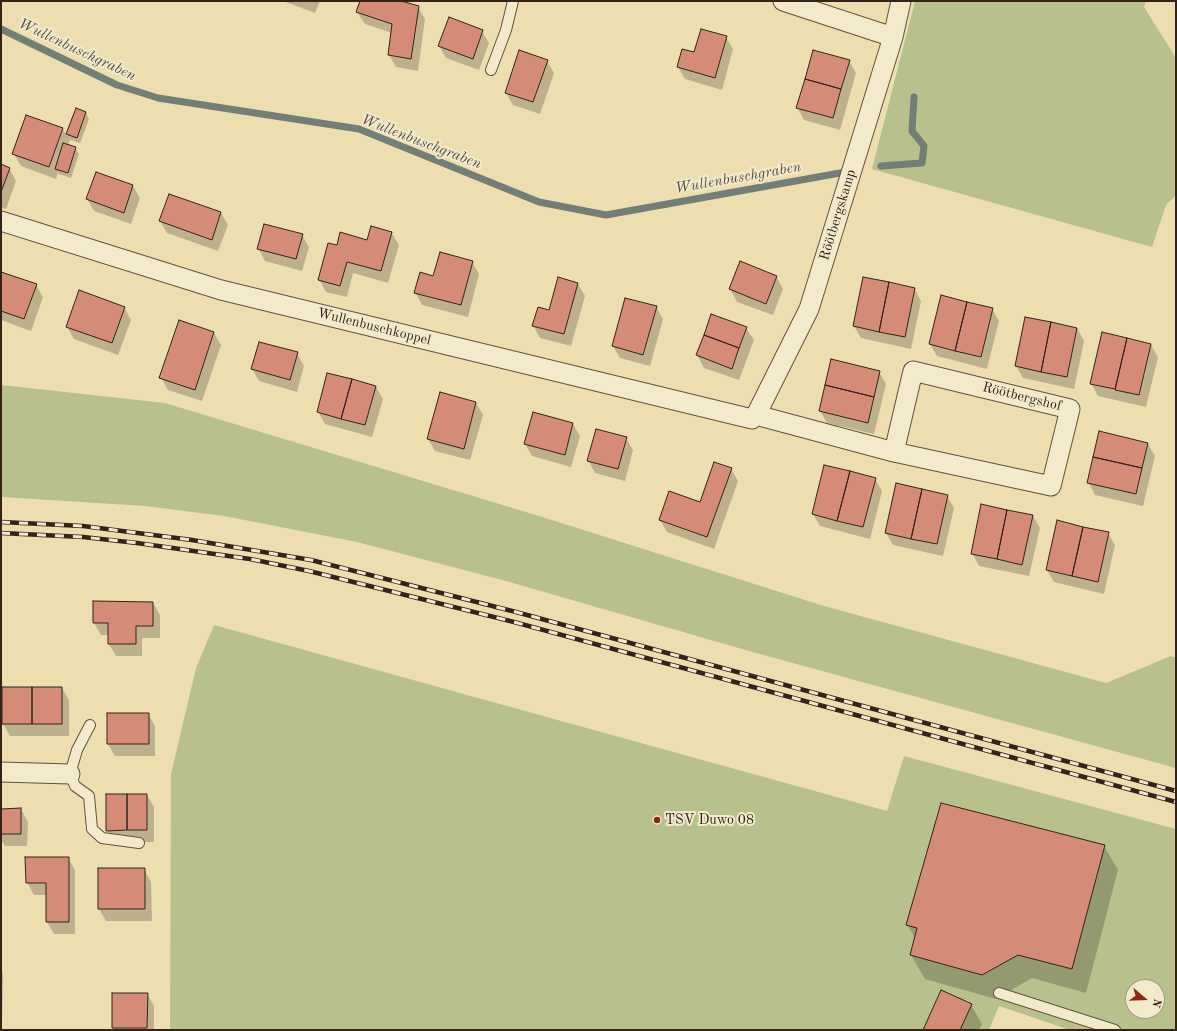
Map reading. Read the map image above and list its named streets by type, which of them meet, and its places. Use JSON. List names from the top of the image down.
{
  "streets": {
    "street": ["Röötbergskamp", "Wullenbuschkoppel", "Röötbergshof"]
  },
  "crossings": [
    ["Röötbergskamp", "Wullenbuschkoppel"],
    ["Röötbergskamp", "Röötbergshof"],
    ["Wullenbuschkoppel", "Röötbergshof"]
  ],
  "water": ["Wullenbuschgraben"],
  "places": ["TSV Duwo 08"],
  "north": "right"
}
